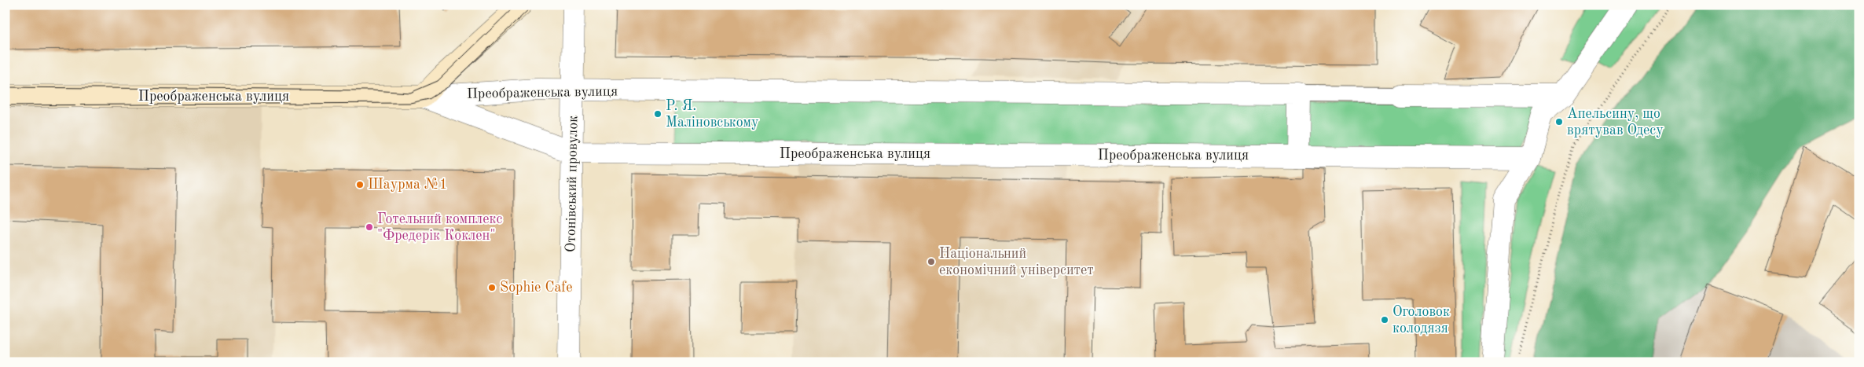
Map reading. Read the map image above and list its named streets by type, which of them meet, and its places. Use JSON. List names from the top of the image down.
{
  "streets": {
    "main road": ["Преображенська вулиця"],
    "street": ["Отонівський провулок"]
  },
  "crossings": [
    ["Преображенська вулиця", "Отонівський провулок"]
  ],
  "places": [
    "Р. Я. Маліновському",
    "Апельсину, що врятував Одесу",
    "Шаурма №1",
    "Готельний комплекс \"Фредерік Коклен\"",
    "Національний економічний університет",
    "Sophie Cafe",
    "Оголовок колодязя"
  ]
}
